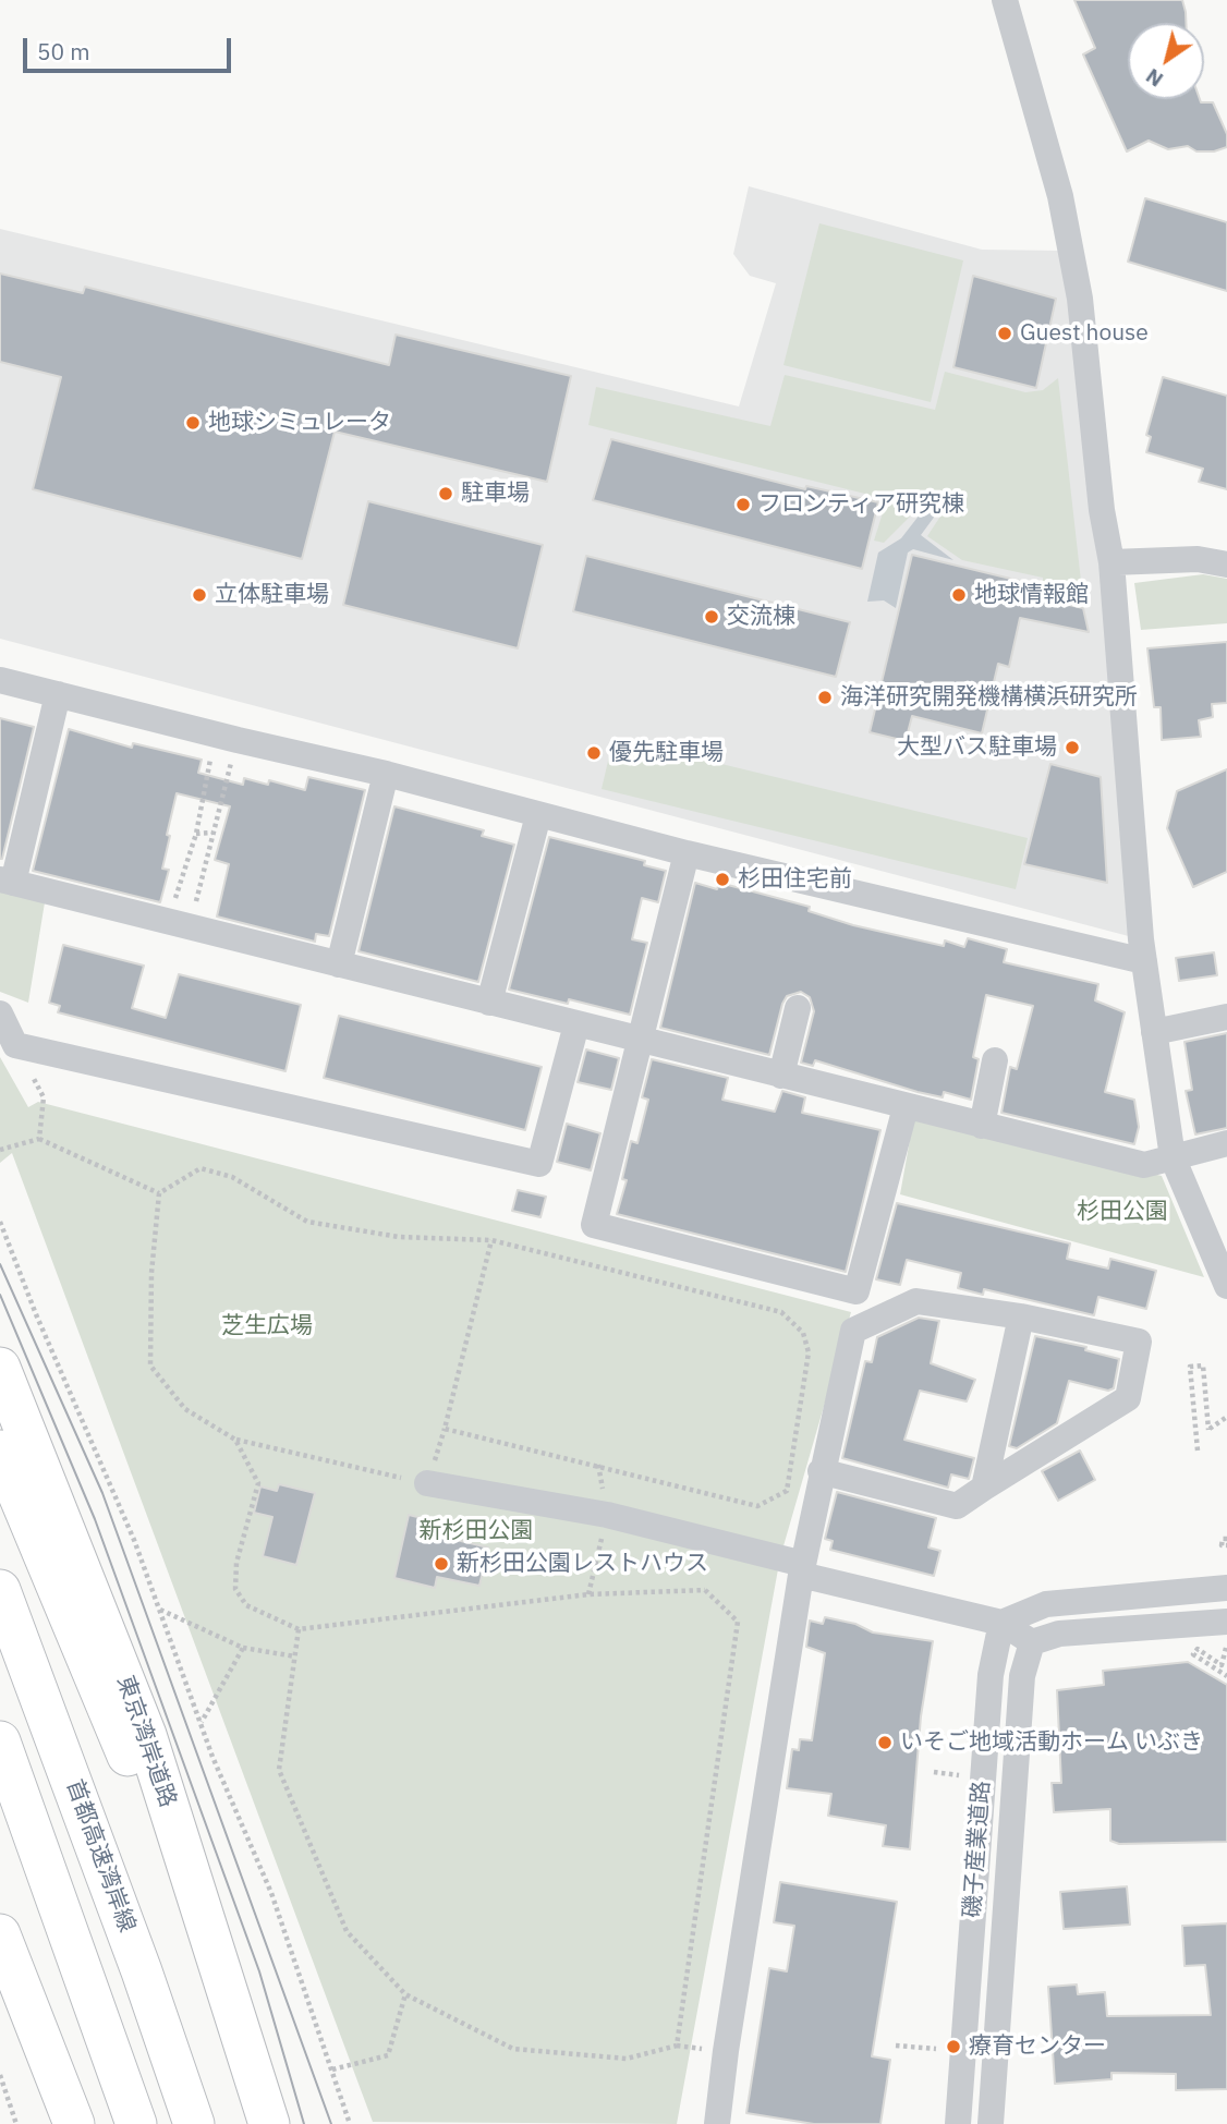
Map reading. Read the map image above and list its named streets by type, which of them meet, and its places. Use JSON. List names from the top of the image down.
{
  "streets": {
    "highway": ["東京湾岸道路", "首都高速湾岸線"],
    "street": ["磯子産業道路"]
  },
  "parks": ["杉田公園", "芝生広場", "新杉田公園"],
  "places": [
    "Guest house",
    "地球シミュレータ",
    "駐車場",
    "フロンティア研究棟",
    "立体駐車場",
    "地球情報館",
    "交流棟",
    "海洋研究開発機構横浜研究所",
    "大型バス駐車場",
    "優先駐車場",
    "杉田住宅前",
    "新杉田公園レストハウス",
    "いそご地域活動ホーム いぶき",
    "療育センター"
  ],
  "scale_bar": "50 m",
  "north": "bottom left"
}
